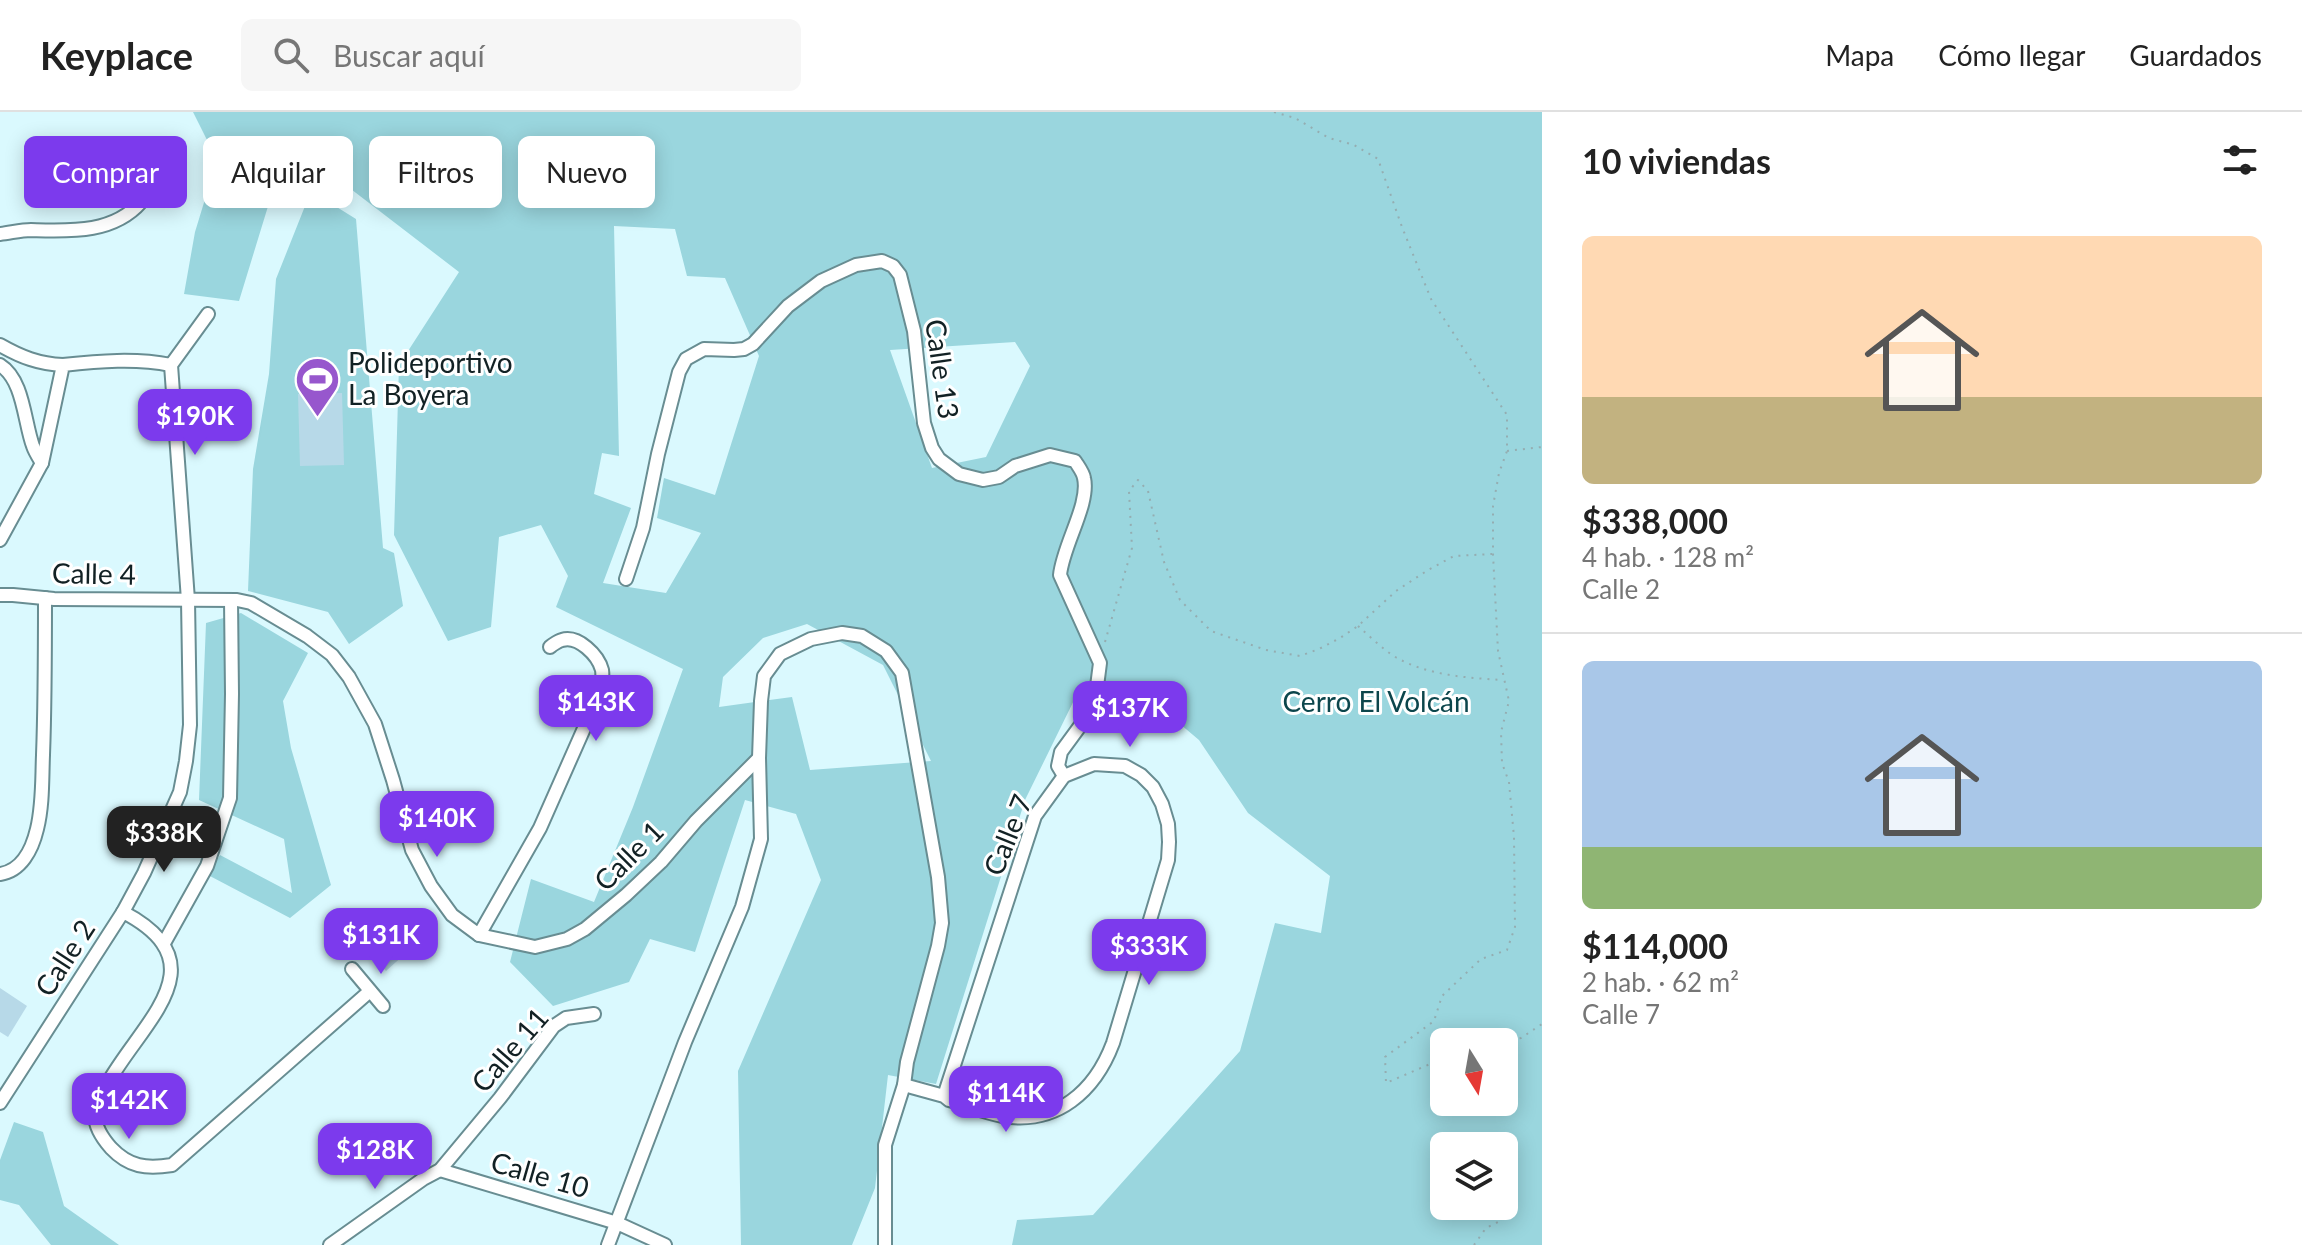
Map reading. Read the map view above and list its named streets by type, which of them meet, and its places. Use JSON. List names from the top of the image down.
{
  "streets": {
    "street": [
      "Calle 13",
      "Calle 4",
      "Calle 7",
      "Calle 1",
      "Calle 2",
      "Calle 11",
      "Calle 10"
    ]
  },
  "crossings": [
    ["Calle 4", "Calle 1"],
    ["Calle 4", "Calle 2"],
    ["Calle 1", "Calle 2"],
    ["Calle 11", "Calle 10"]
  ],
  "parks": ["Cerro El Volcán"],
  "places": {
    "sports": ["Polideportivo La Boyera"]
  },
  "north": "bottom",
  "page": {
    "header": "Keyplace",
    "search": "Buscar aquí",
    "nav": ["Mapa", "Cómo llegar", "Guardados"],
    "heading": "10 viviendas",
    "chip": [
      "Comprar",
      "Alquilar",
      "Filtros",
      "Nuevo"
    ],
    "list": [
      {
        "name": "$338,000",
        "note": "4 hab. · 128 m² · Calle 2"
      },
      {
        "name": "$114,000",
        "note": "2 hab. · 62 m² · Calle 7"
      }
    ],
    "price": [
      "$190K",
      "$143K",
      "$137K",
      "$140K",
      "$338K",
      "$131K",
      "$333K",
      "$114K",
      "$142K",
      "$128K"
    ]
  }
}
